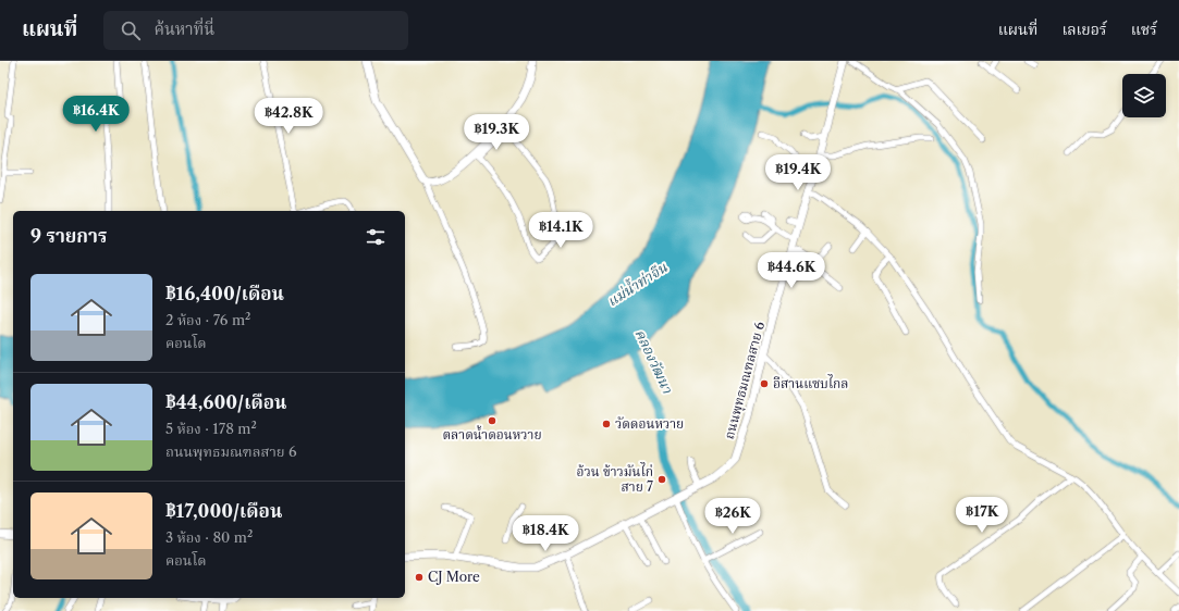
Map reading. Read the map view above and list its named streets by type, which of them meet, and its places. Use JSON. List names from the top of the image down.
{
  "streets": {
    "main road": ["ถนนพุทธมณฑลสาย 6"]
  },
  "water": ["แม่น้ำท่าจีน", "คลองวัฒนา"],
  "places": [
    "อีสานแซบไกล",
    "ตลาดน้ำดอนหวาย",
    "วัดดอนหวาย",
    "อ้วน ข้าวมันไก่ สาย 7",
    "CJ More"
  ],
  "page": {
    "header": "แผนที่",
    "search": "ค้นหาที่นี่",
    "nav": ["แผนที่", "เลเยอร์", "แชร์"],
    "price": [
      "฿16.4K",
      "฿42.8K",
      "฿19.3K",
      "฿19.4K",
      "฿14.1K",
      "฿44.6K",
      "฿17K",
      "฿26K",
      "฿18.4K"
    ],
    "heading": "9 รายการ",
    "list": [
      {
        "name": "฿16,400/เดือน",
        "note": "2 ห้อง · 76 m² · คอนโด"
      },
      {
        "name": "฿44,600/เดือน",
        "note": "5 ห้อง · 178 m² · ถนนพุทธมณฑลสาย 6"
      },
      {
        "name": "฿17,000/เดือน",
        "note": "3 ห้อง · 80 m² · คอนโด"
      }
    ]
  }
}
